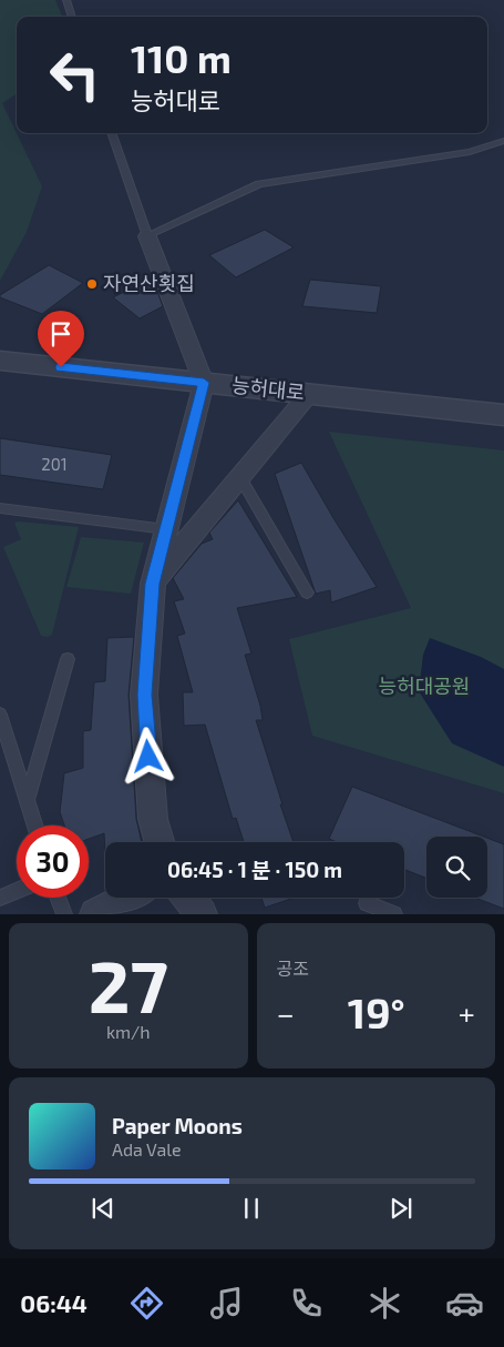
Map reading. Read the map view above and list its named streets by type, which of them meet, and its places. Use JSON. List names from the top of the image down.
{
  "streets": {
    "street": ["능허대로"]
  },
  "parks": ["능허대공원"],
  "places": ["자연산횟집"],
  "house_numbers": ["201"],
  "page": {
    "turn": ["110 m", "능허대로"],
    "limit": "30",
    "trip": "06:45 · 1 분 · 150 m",
    "tile": [
      ["27", "km/h"],
      "공조"
    ],
    "heat": ["−", "19°", "+"],
    "song": ["Paper Moons", "Ada Vale"],
    "tabs": "06:44"
  }
}
